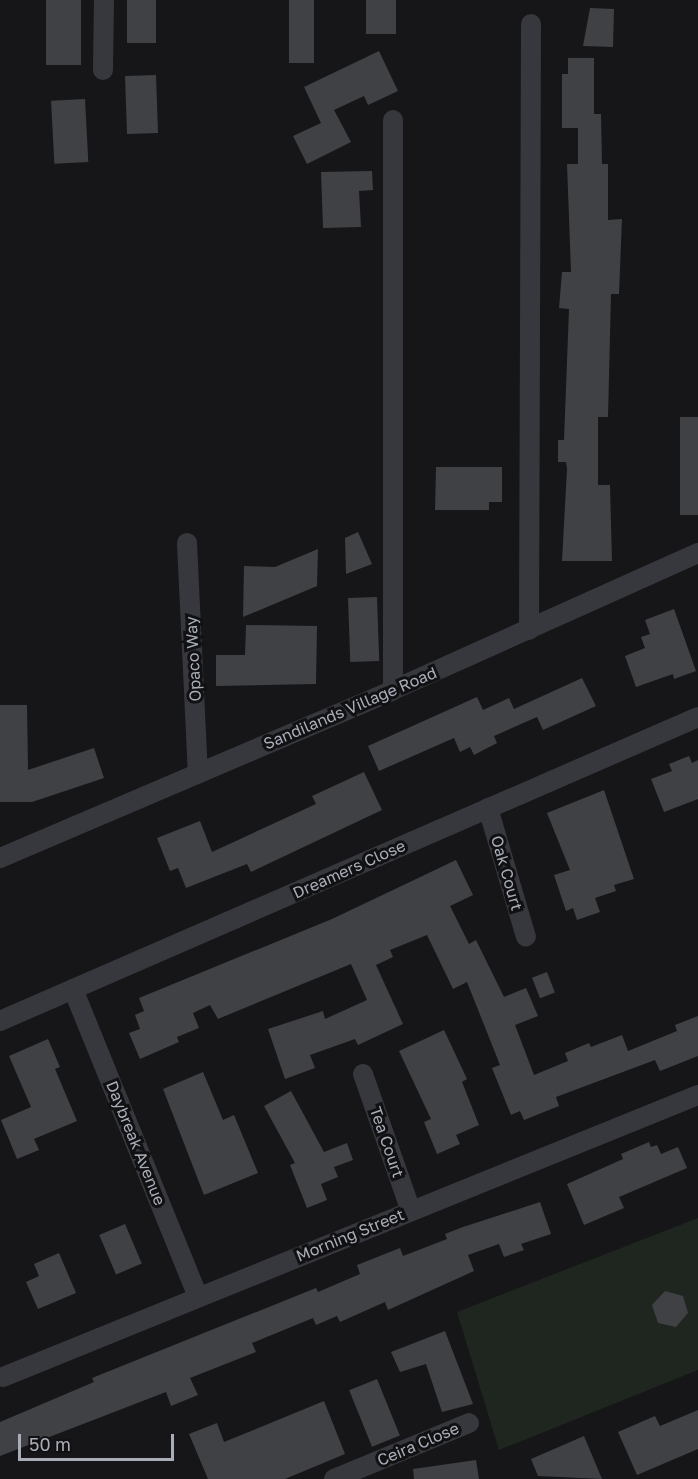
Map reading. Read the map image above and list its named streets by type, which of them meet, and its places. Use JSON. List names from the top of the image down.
{
  "streets": {
    "street": [
      "Opaco Way",
      "Sandilands Village Road",
      "Dreamers Close",
      "Oak Court",
      "Tea Court",
      "Daybreak Avenue",
      "Morning Street",
      "Ceira Close"
    ]
  },
  "crossings": [
    ["Opaco Way", "Sandilands Village Road"],
    ["Dreamers Close", "Oak Court"],
    ["Dreamers Close", "Daybreak Avenue"],
    ["Tea Court", "Morning Street"],
    ["Daybreak Avenue", "Morning Street"]
  ],
  "scale_bar": "50 m"
}
